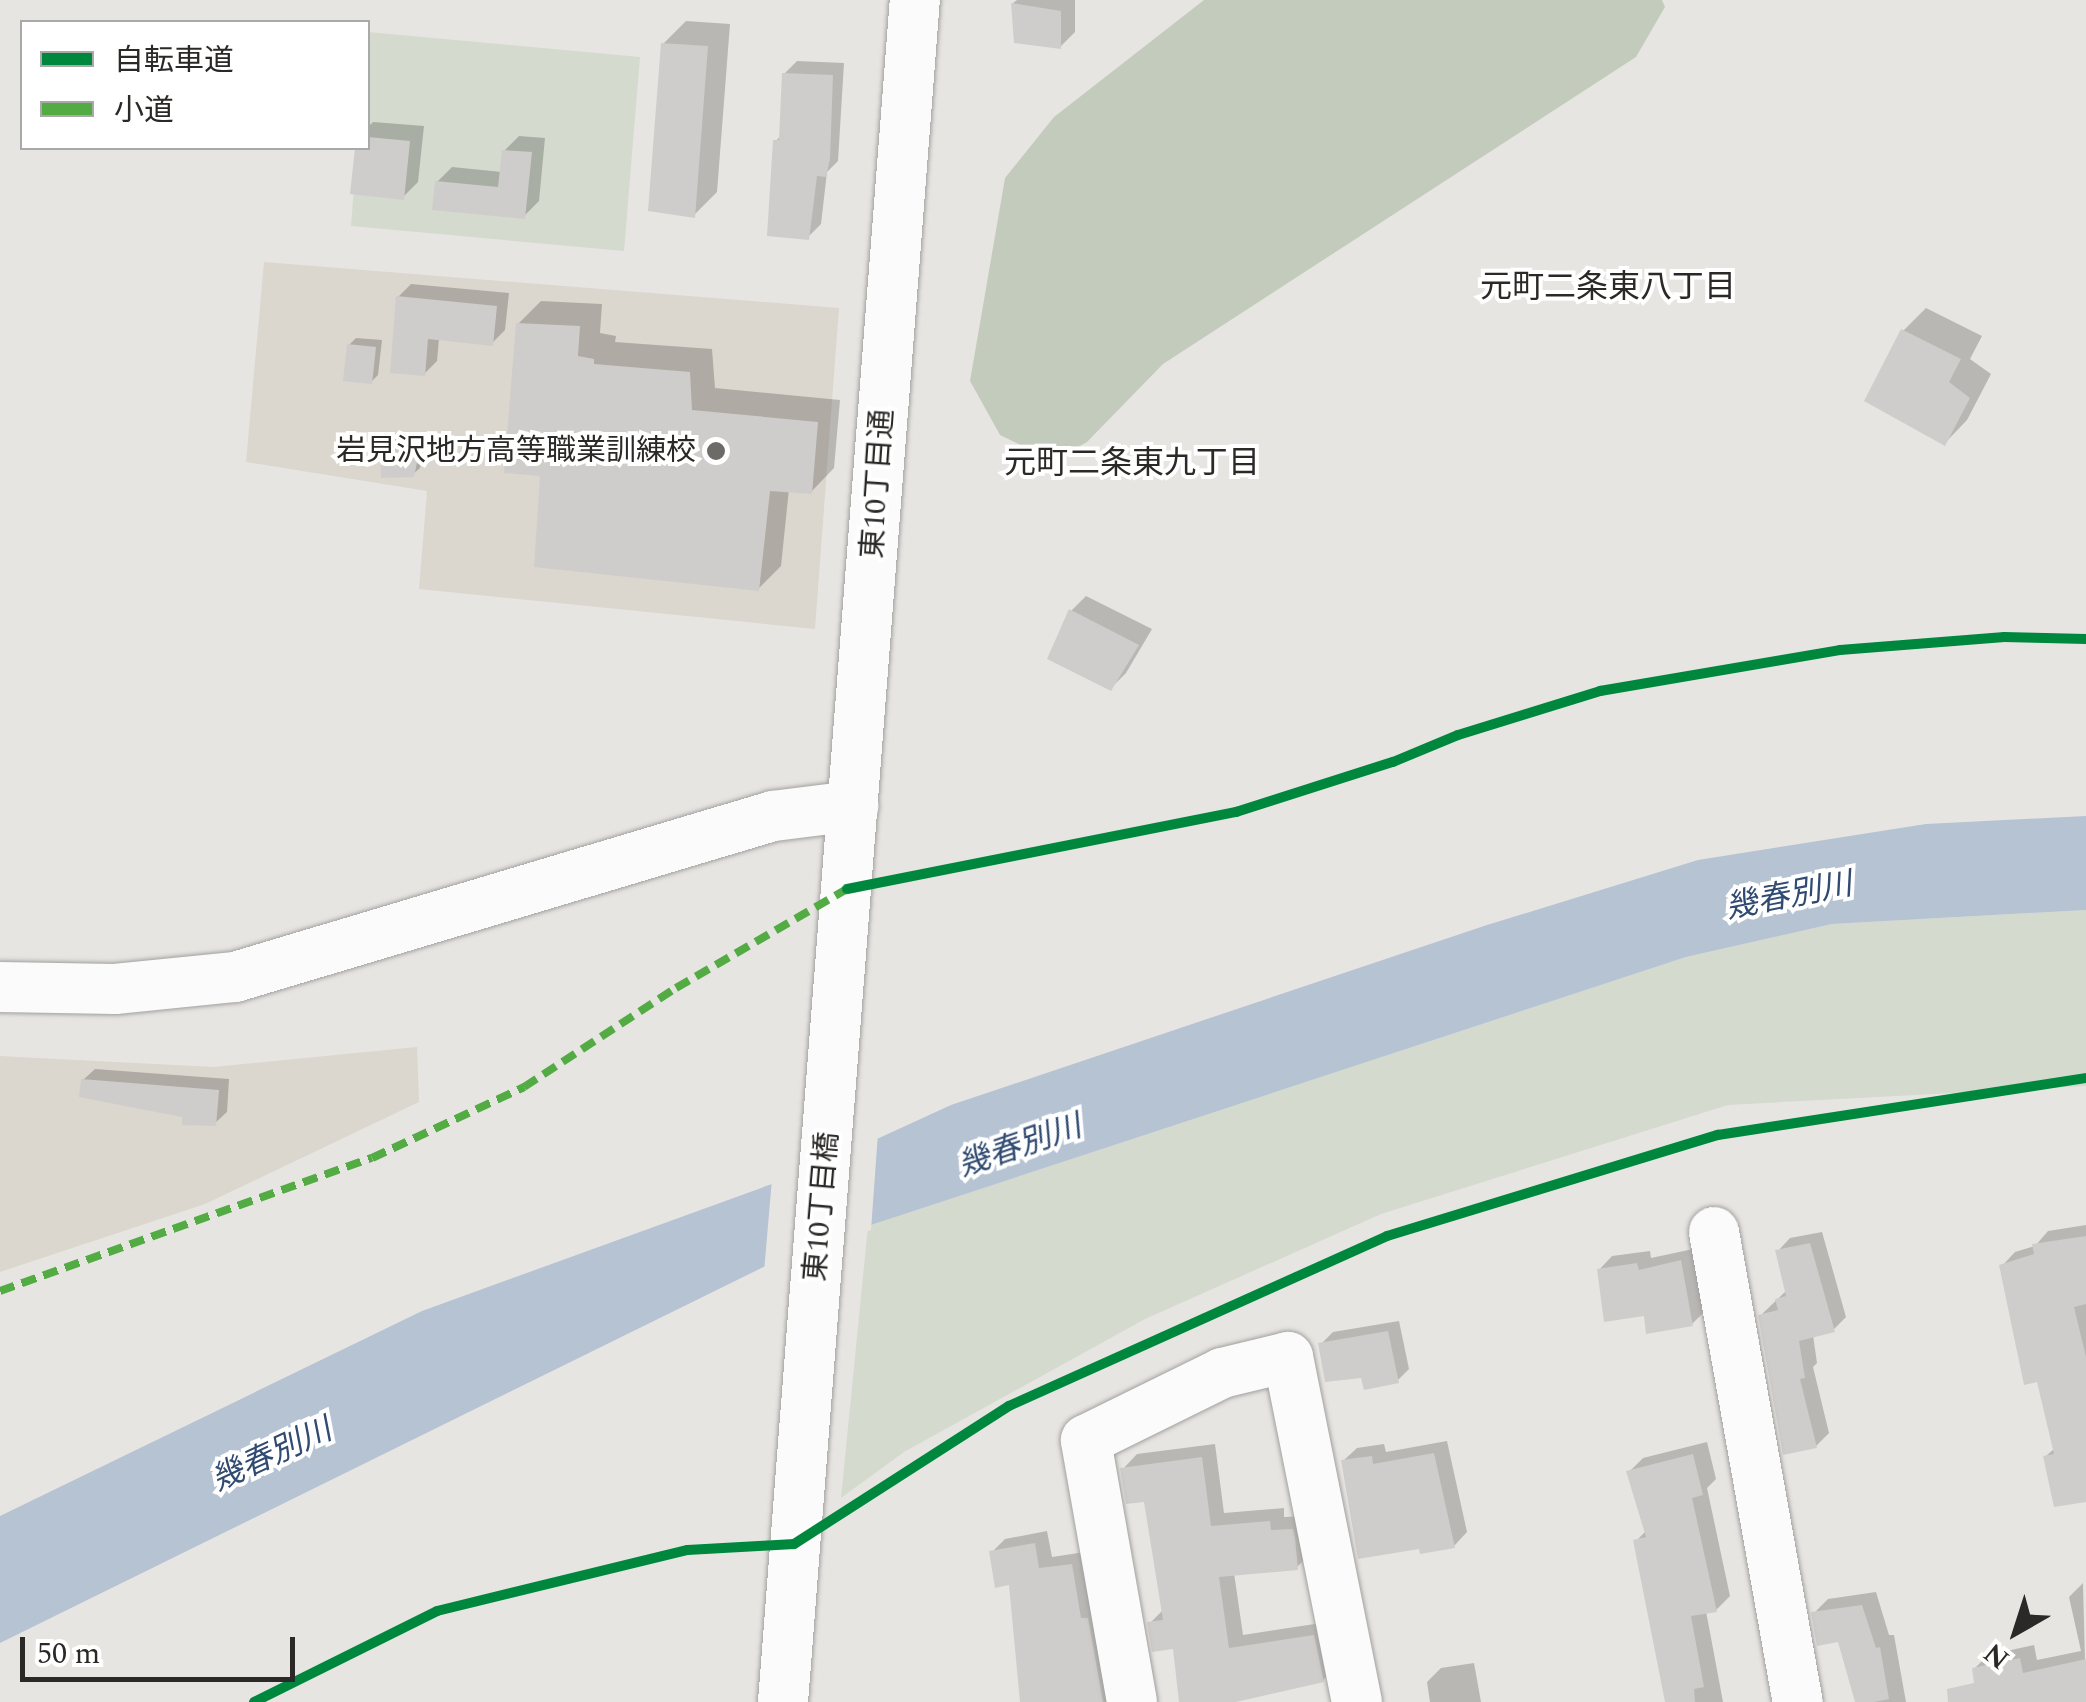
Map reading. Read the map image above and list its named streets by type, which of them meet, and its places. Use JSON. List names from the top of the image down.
{
  "streets": {
    "street": ["東10丁目通", "東10丁目橋"]
  },
  "crossings": [
    ["東10丁目通", "東10丁目橋"]
  ],
  "districts": ["元町二条東八丁目", "元町二条東九丁目"],
  "water": ["幾春別川"],
  "places": ["岩見沢地方高等職業訓練校"],
  "legend": ["自転車道", "小道"],
  "scale_bar": "50 m",
  "north": "bottom left"
}
